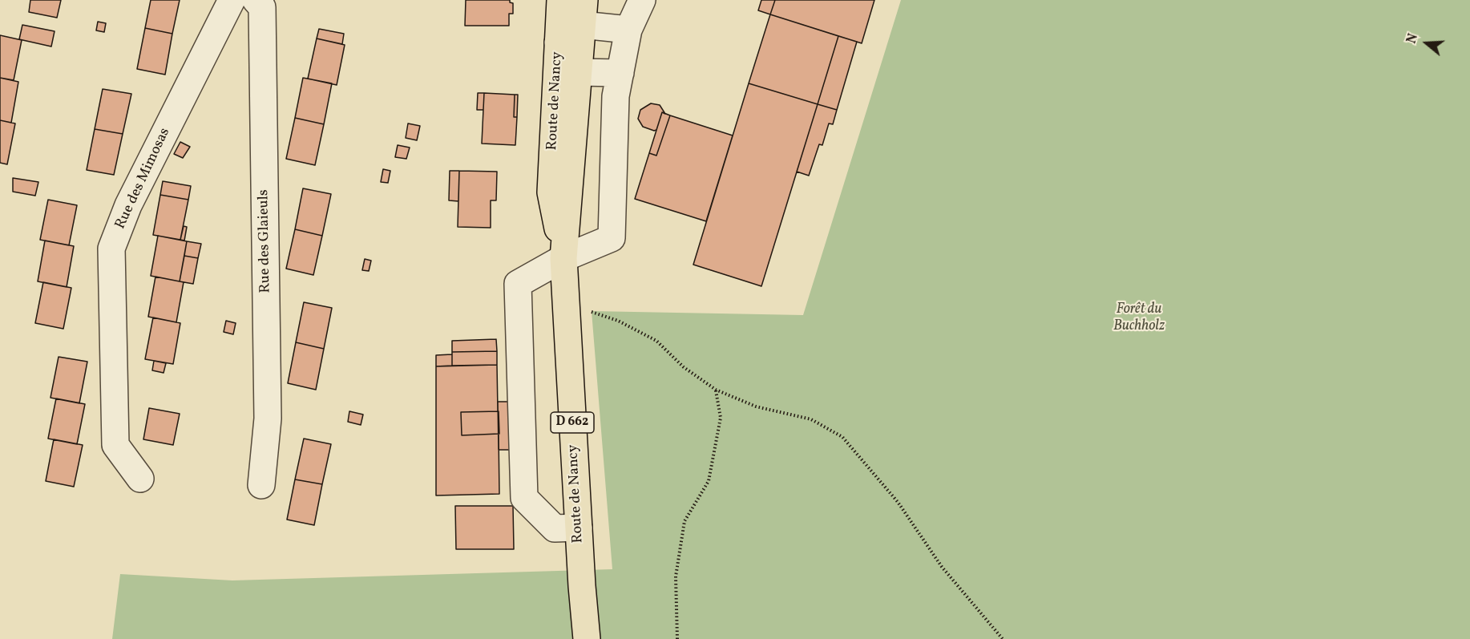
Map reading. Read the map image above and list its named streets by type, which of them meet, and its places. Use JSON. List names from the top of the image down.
{
  "streets": {
    "main road": ["Route de Nancy", "D 662"],
    "street": ["Rue des Mimosas", "Rue des Glaieuls"]
  },
  "parks": ["Forêt du Buchholz"],
  "north": "left"
}
